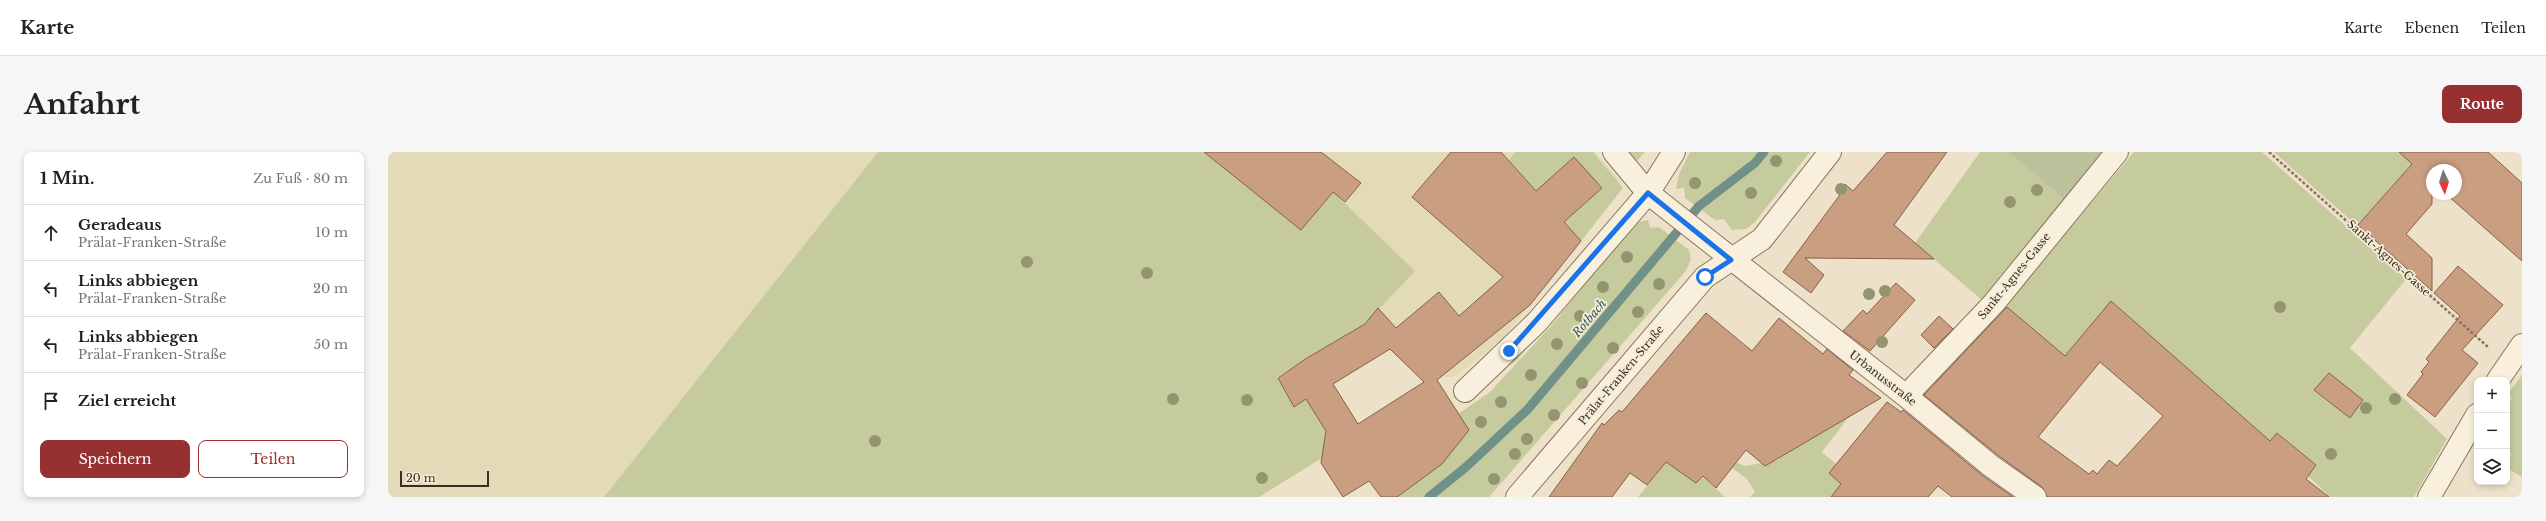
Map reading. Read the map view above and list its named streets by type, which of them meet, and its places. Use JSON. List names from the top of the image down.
{
  "streets": {
    "street": ["Sankt-Agnes-Gasse", "Prälat-Franken-Straße", "Urbanusstraße"]
  },
  "crossings": [
    ["Sankt-Agnes-Gasse", "Urbanusstraße"],
    ["Prälat-Franken-Straße", "Urbanusstraße"]
  ],
  "water": ["Rotbach"],
  "scale_bar": "20 m",
  "north": "bottom",
  "page": {
    "header": "Karte",
    "nav": ["Karte", "Ebenen", "Teilen"],
    "buttons": [
      "Route",
      ["Speichern", "Teilen"]
    ],
    "title": "Anfahrt",
    "heading": ["1 Min.", "Zu Fuß · 80 m"],
    "list": [
      ["Geradeaus", "Prälat-Franken-Straße", "10 m"],
      ["Links abbiegen", "Prälat-Franken-Straße", "20 m"],
      ["Links abbiegen", "Prälat-Franken-Straße", "50 m"],
      "Ziel erreicht"
    ],
    "map_buttons": ["+", "−"],
    "scale": "20 m"
  }
}
